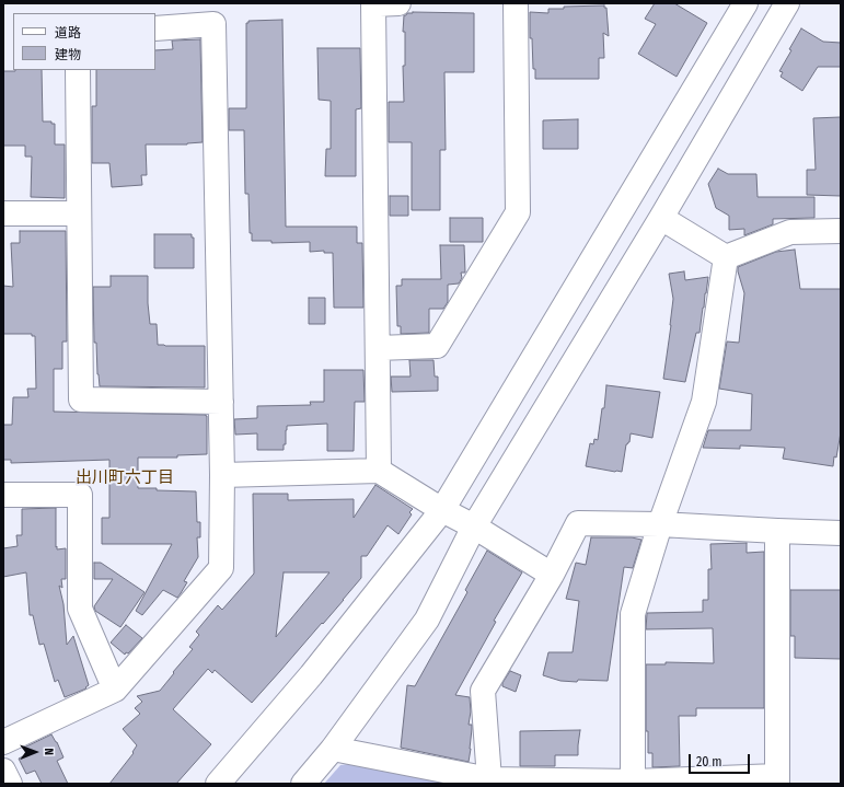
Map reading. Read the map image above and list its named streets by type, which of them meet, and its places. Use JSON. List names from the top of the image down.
{
  "districts": ["出川町六丁目"],
  "legend": ["道路", "建物"],
  "scale_bar": "20 m",
  "north": "right"
}
